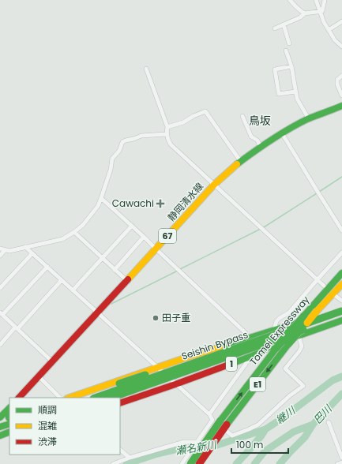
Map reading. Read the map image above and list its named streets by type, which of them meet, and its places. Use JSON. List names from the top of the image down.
{
  "streets": {
    "main road": [
      "静岡清水線",
      "67",
      "Tomei Expressway",
      "Seishin Bypass",
      "1",
      "E1"
    ]
  },
  "crossings": [
    ["Tomei Expressway", "1"],
    ["Seishin Bypass", "1"]
  ],
  "districts": ["鳥坂"],
  "water": ["巴川", "継川", "瀬名新川"],
  "places": {
    "health": ["Cawachi"],
    "other": ["田子重"]
  },
  "legend": ["順調", "混雑", "渋滞"],
  "scale_bar": "100 m"
}
